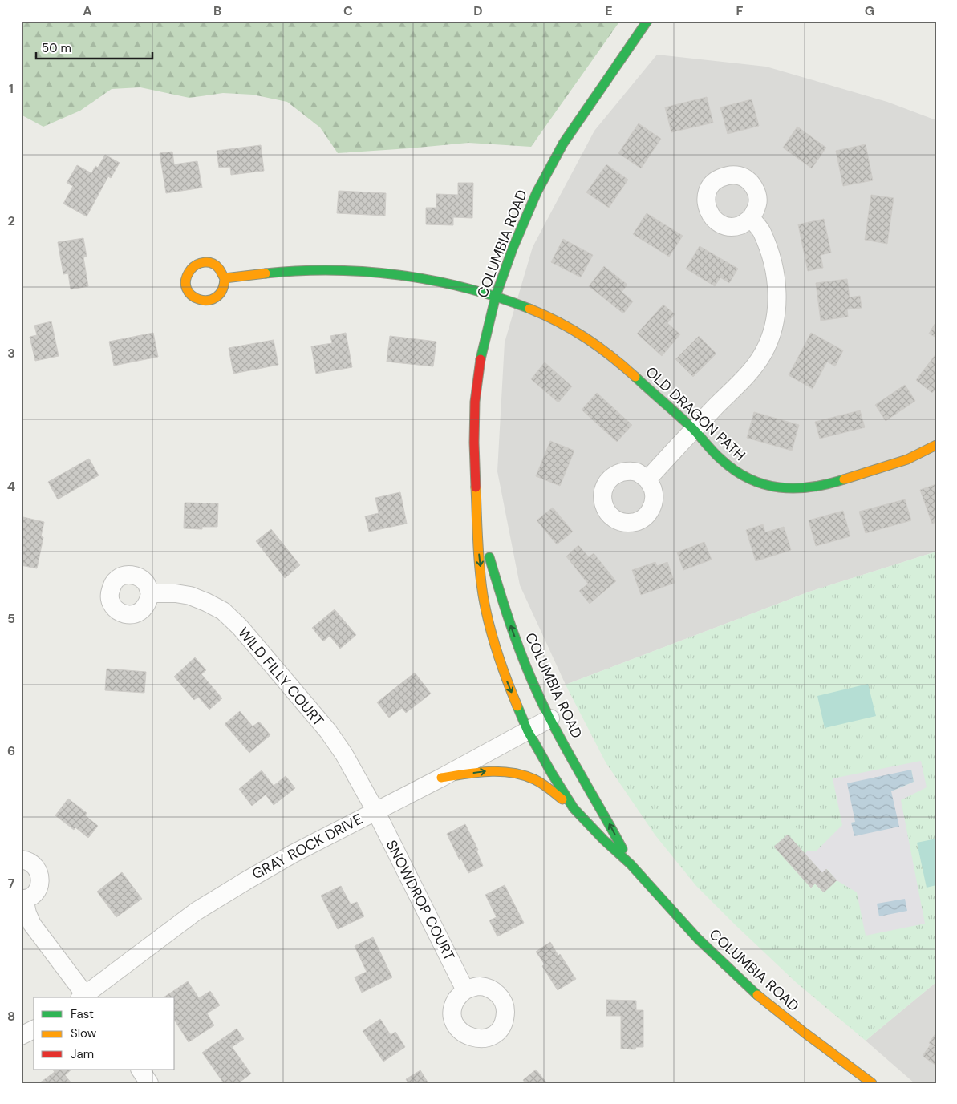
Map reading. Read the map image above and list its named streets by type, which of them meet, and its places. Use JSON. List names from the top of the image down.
{
  "streets": {
    "street": [
      "COLUMBIA ROAD",
      "OLD DRAGON PATH",
      "WILD FILLY COURT",
      "GRAY ROCK DRIVE",
      "SNOWDROP COURT"
    ]
  },
  "crossings": [
    ["COLUMBIA ROAD", "OLD DRAGON PATH"],
    ["COLUMBIA ROAD", "GRAY ROCK DRIVE"],
    ["WILD FILLY COURT", "GRAY ROCK DRIVE"],
    ["WILD FILLY COURT", "SNOWDROP COURT"],
    ["GRAY ROCK DRIVE", "SNOWDROP COURT"]
  ],
  "legend": ["Fast", "Slow", "Jam"],
  "scale_bar": "50 m",
  "grid": {
    "columns": [
      "A",
      "B",
      "C",
      "D",
      "E",
      "F",
      "G"
    ],
    "rows": [
      "1",
      "2",
      "3",
      "4",
      "5",
      "6",
      "7",
      "8"
    ]
  }
}
